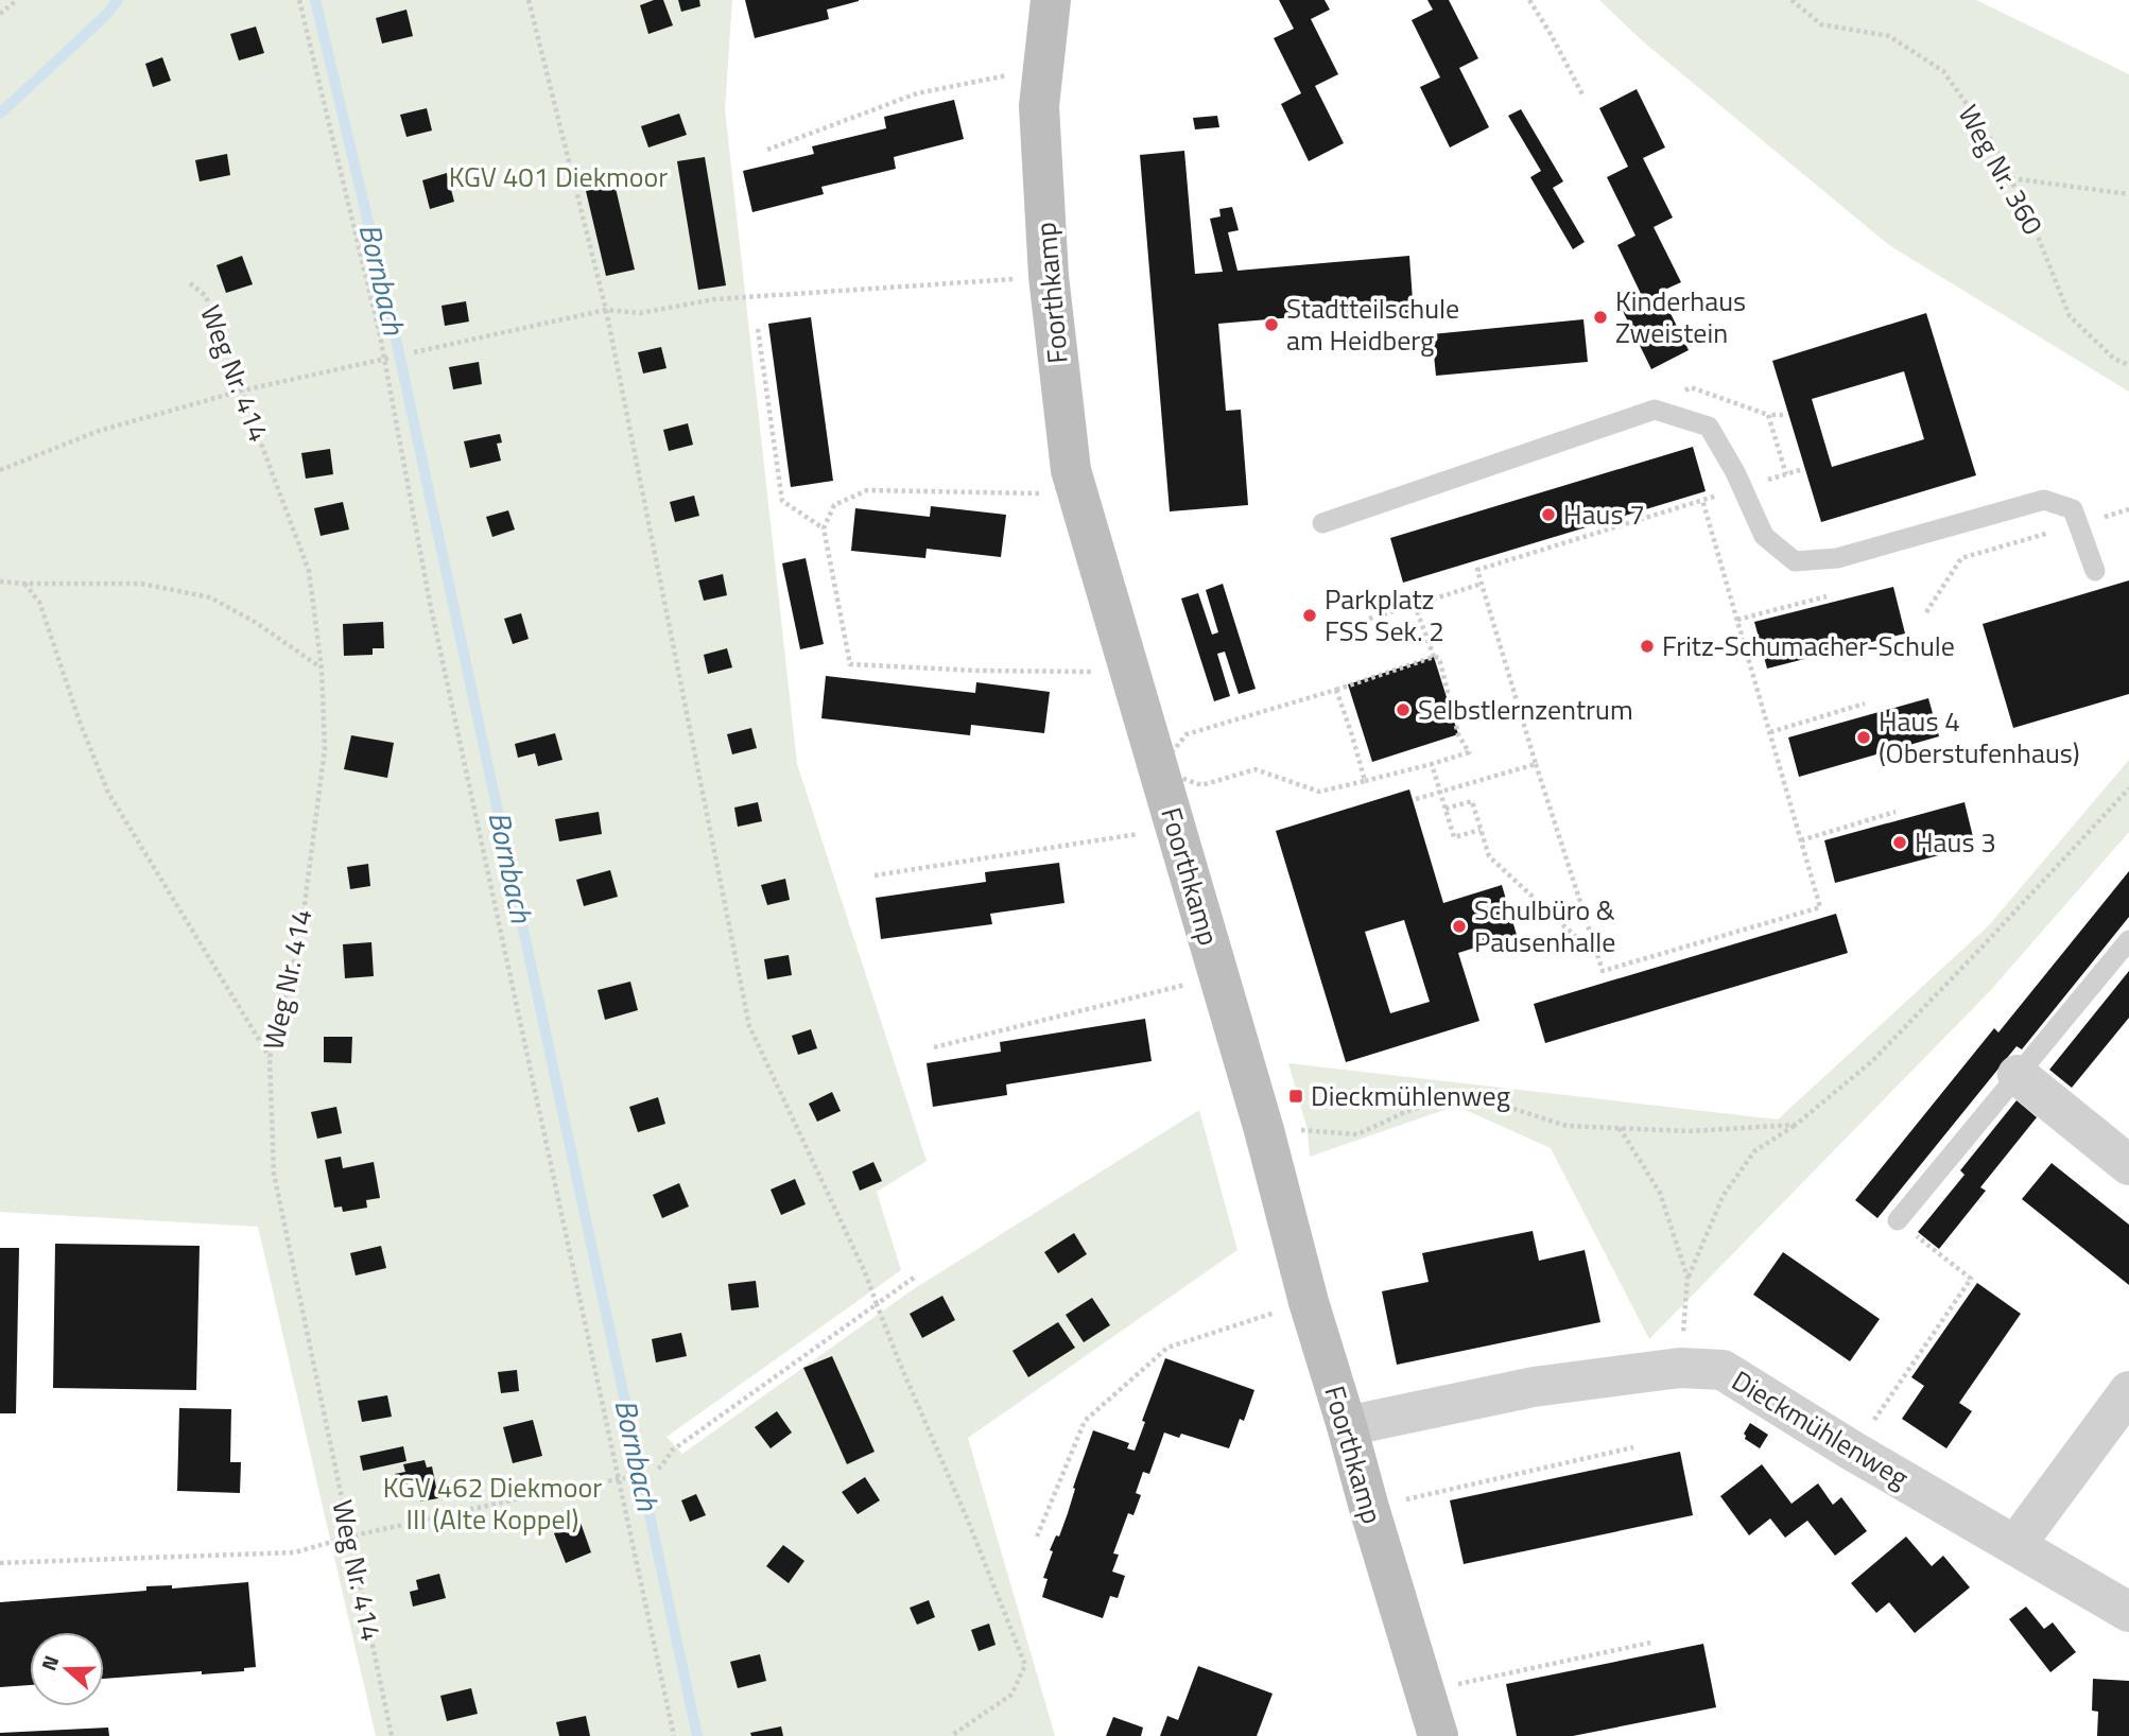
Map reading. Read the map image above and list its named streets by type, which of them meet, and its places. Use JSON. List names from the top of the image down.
{
  "streets": {
    "street": ["Foorthkamp", "Dieckmühlenweg"],
    "path": ["Weg Nr. 360", "Weg Nr. 414"]
  },
  "crossings": [
    ["Foorthkamp", "Dieckmühlenweg"]
  ],
  "water": ["Bornbach"],
  "parks": ["KGV 401 Diekmoor", "KGV 462 Diekmoor III (Alte Koppel)"],
  "places": {
    "other": [
      "Kinderhaus Zweistein",
      "Stadtteilschule am Heidberg",
      "Haus 7",
      "Parkplatz FSS Sek. 2",
      "Fritz-Schumacher-Schule",
      "Selbstlernzentrum",
      "Haus 4 (Oberstufenhaus)",
      "Haus 3",
      "Schulbüro & Pausenhalle"
    ],
    "transit": ["Dieckmühlenweg"]
  },
  "north": "left"
}
